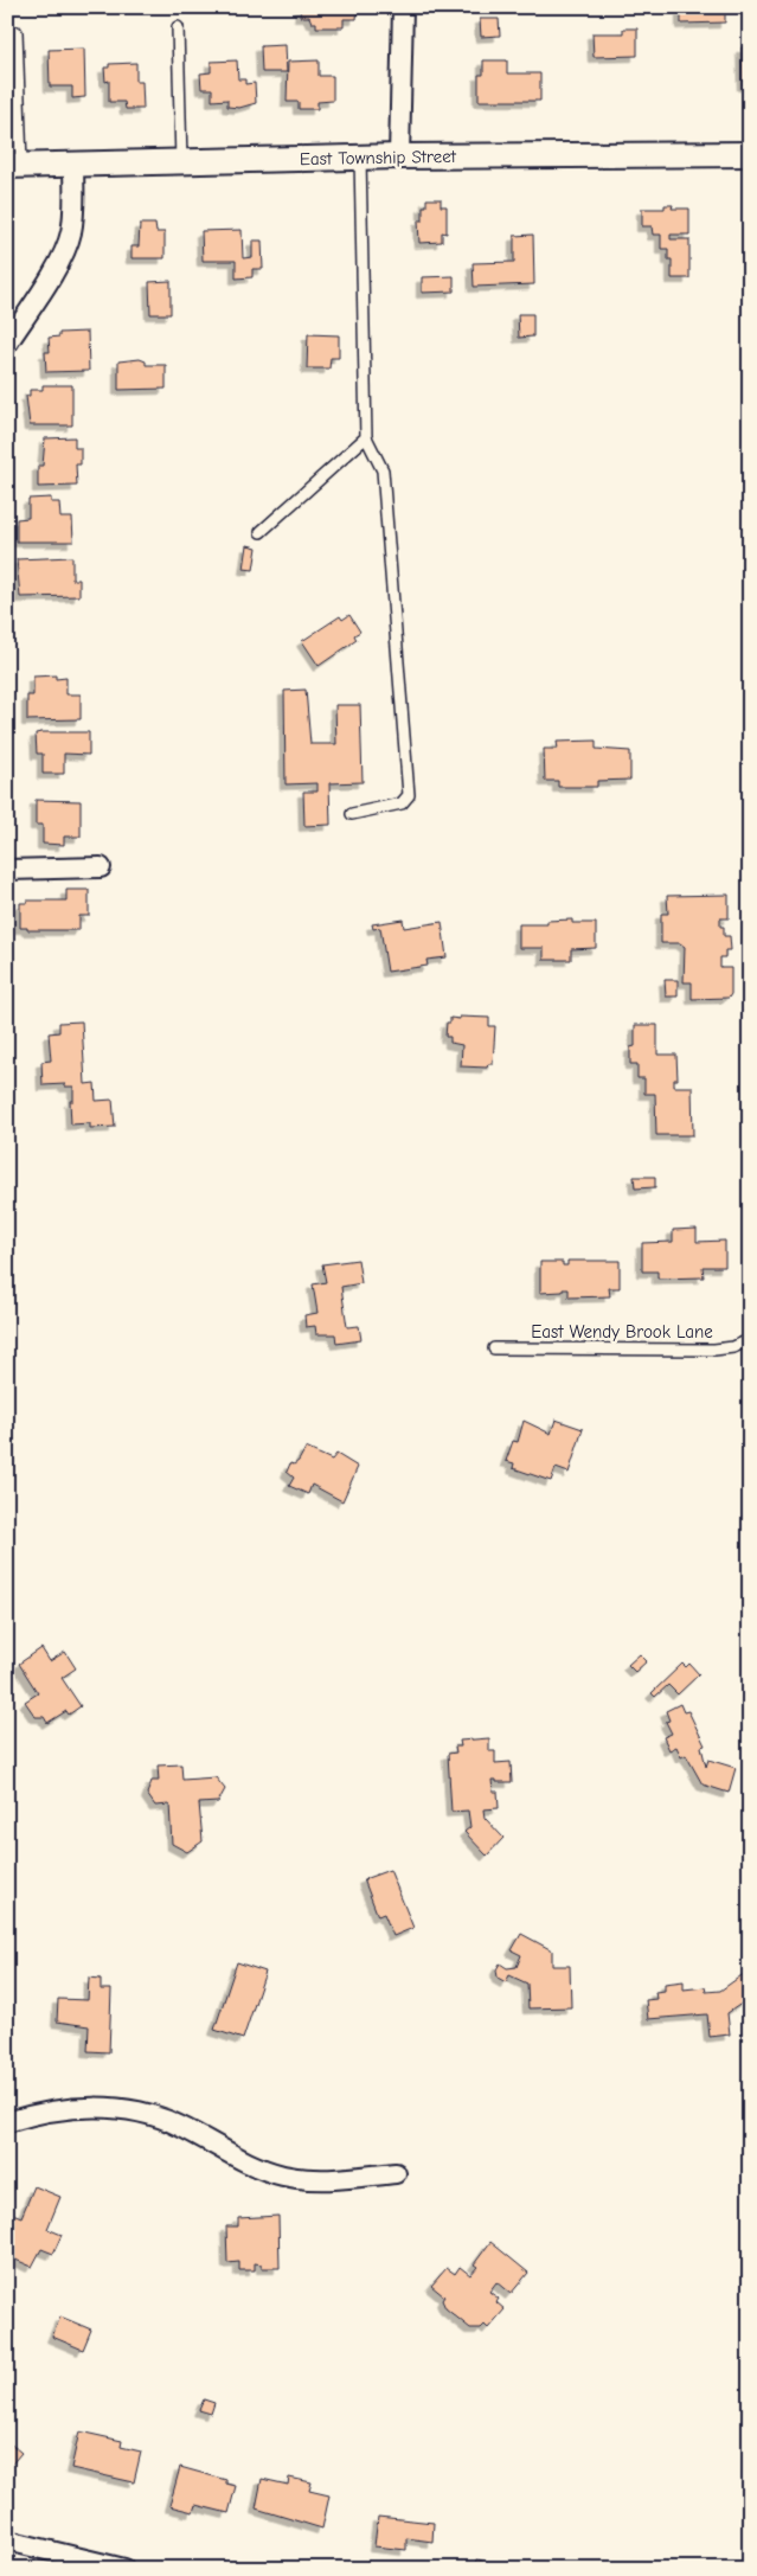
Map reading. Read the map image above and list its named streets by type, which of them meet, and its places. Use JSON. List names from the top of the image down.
{
  "streets": {
    "street": ["East Township Street"],
    "lane": ["East Wendy Brook Lane"]
  }
}
